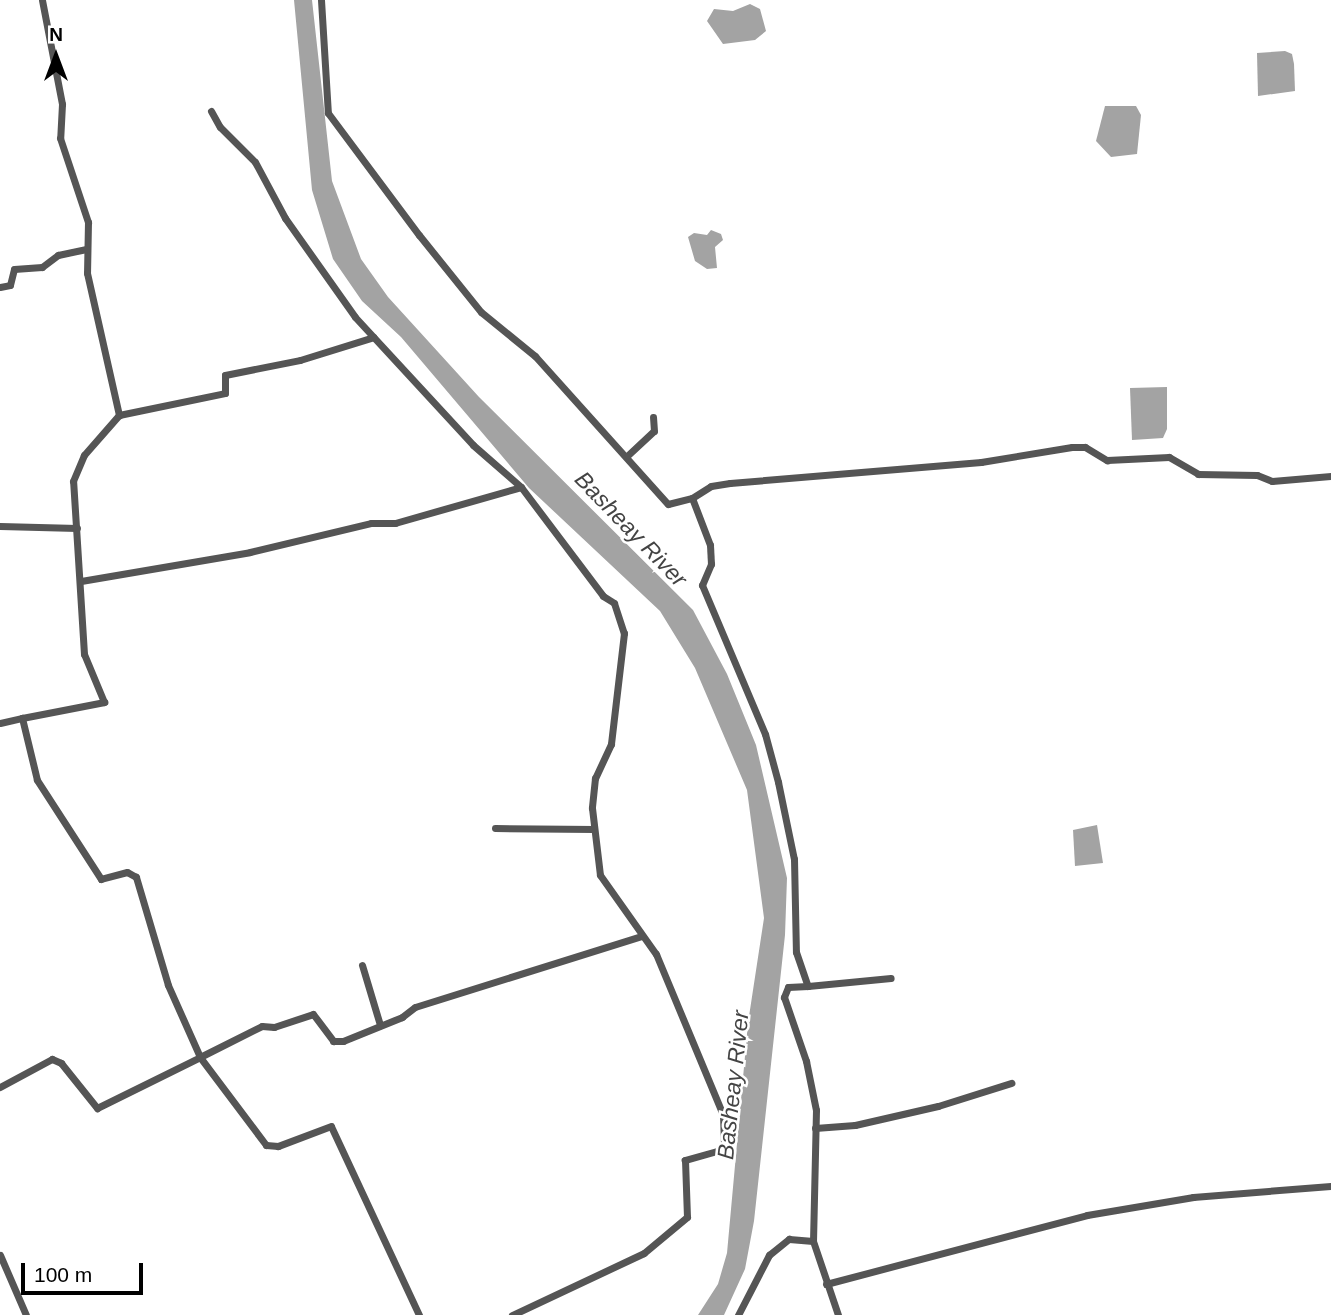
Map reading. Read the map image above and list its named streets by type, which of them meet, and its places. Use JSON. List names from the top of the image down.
{
  "water": ["Basheay River"],
  "scale_bar": "100 m",
  "north": "top"
}
